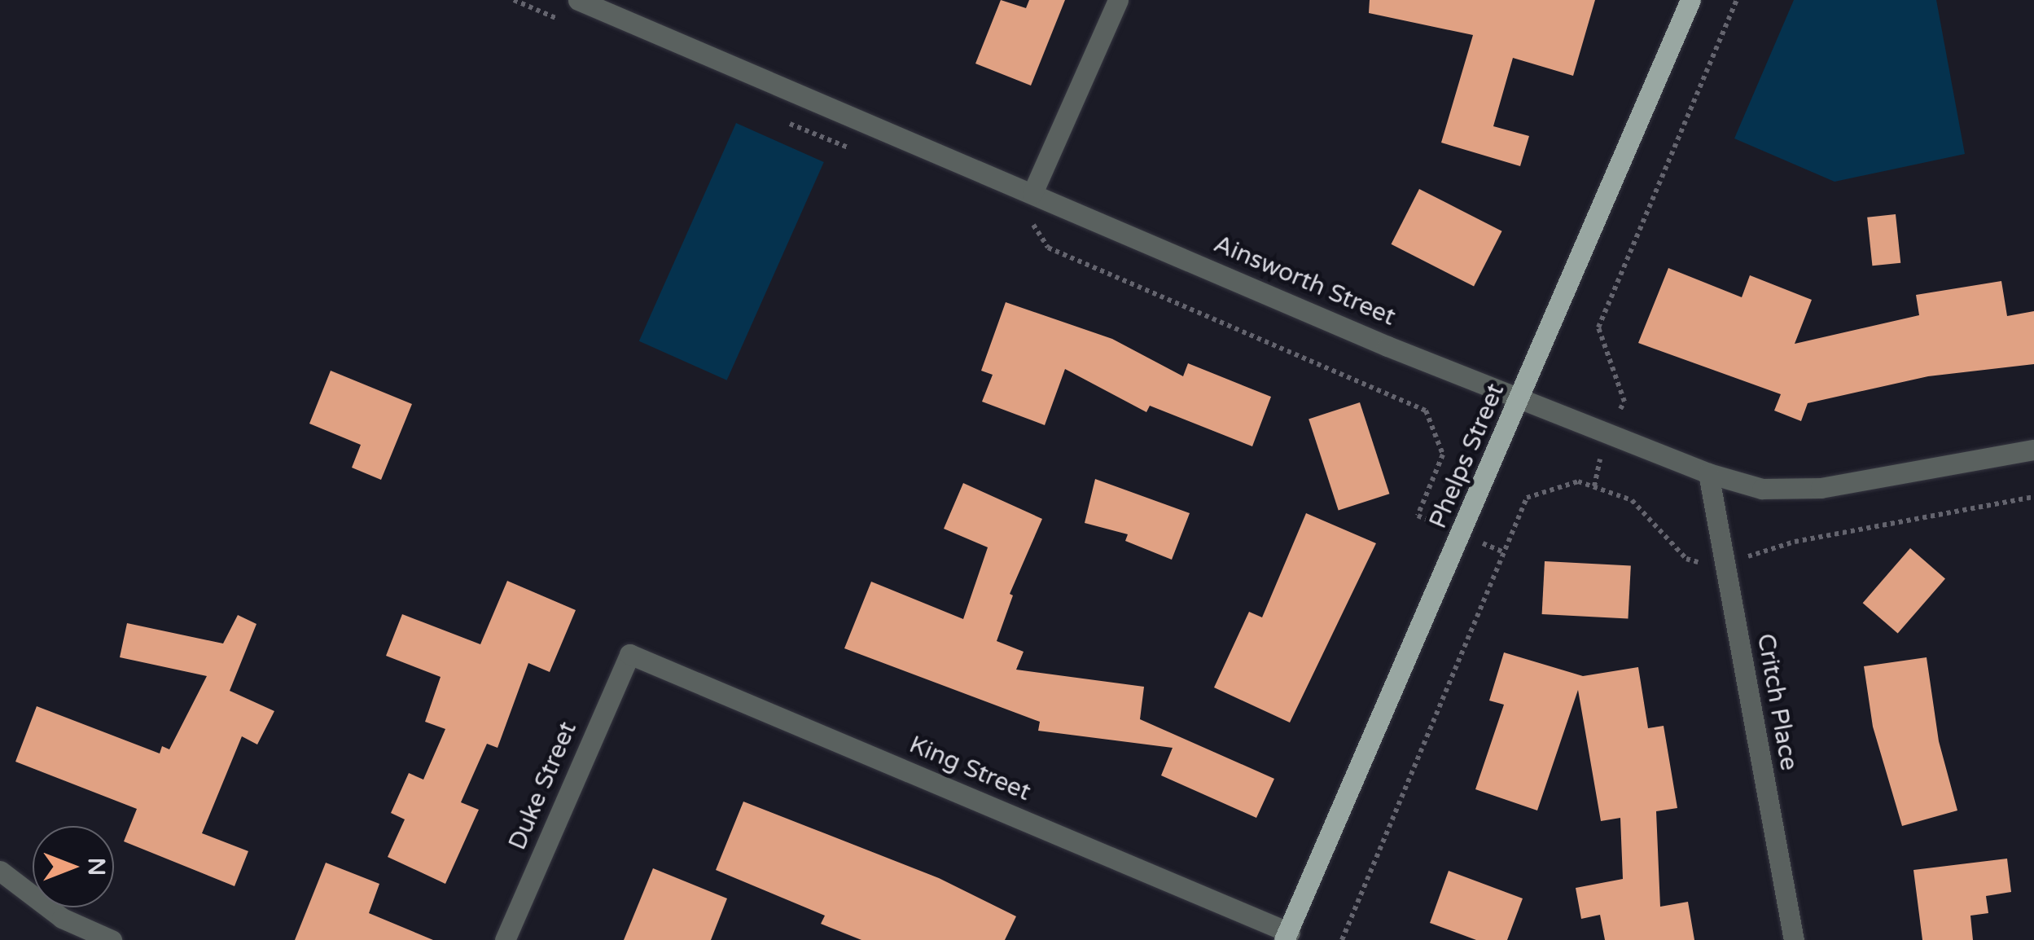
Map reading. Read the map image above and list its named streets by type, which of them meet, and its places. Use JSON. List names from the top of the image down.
{
  "streets": {
    "main road": ["Phelps Street"],
    "street": [
      "Ainsworth Street",
      "Critch Place",
      "King Street",
      "Duke Street"
    ]
  },
  "crossings": [
    ["Ainsworth Street", "Phelps Street"],
    ["Ainsworth Street", "Critch Place"],
    ["Phelps Street", "King Street"],
    ["King Street", "Duke Street"]
  ],
  "north": "right"
}
